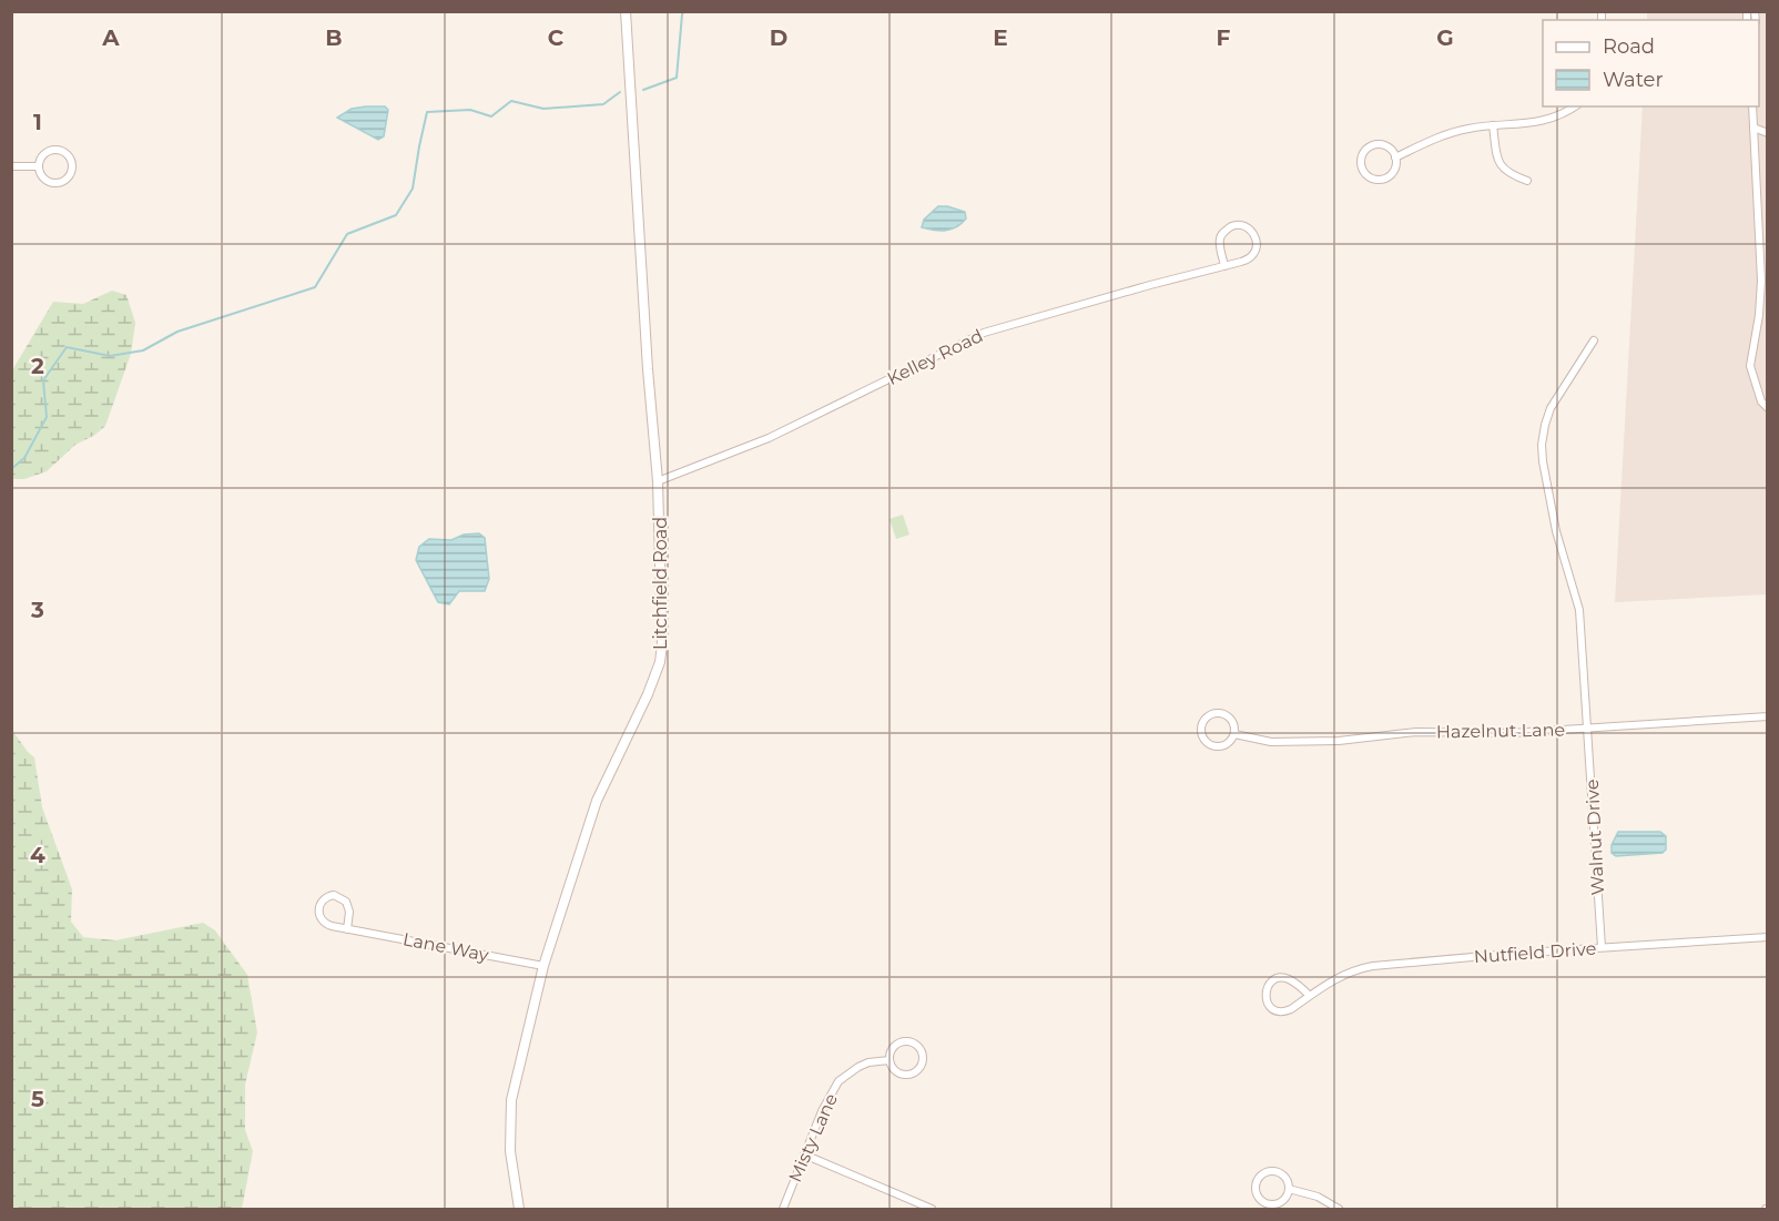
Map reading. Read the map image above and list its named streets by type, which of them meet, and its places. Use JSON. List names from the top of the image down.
{
  "streets": {
    "street": [
      "Kelley Road",
      "Litchfield Road",
      "Hazelnut Lane",
      "Walnut Drive",
      "Lane Way",
      "Nutfield Drive",
      "Misty Lane"
    ]
  },
  "crossings": [
    ["Kelley Road", "Litchfield Road"],
    ["Litchfield Road", "Lane Way"],
    ["Hazelnut Lane", "Walnut Drive"],
    ["Walnut Drive", "Nutfield Drive"]
  ],
  "legend": ["Road", "Water"],
  "grid": {
    "columns": [
      "A",
      "B",
      "C",
      "D",
      "E",
      "F",
      "G"
    ],
    "rows": [
      "1",
      "2",
      "3",
      "4",
      "5"
    ]
  }
}
